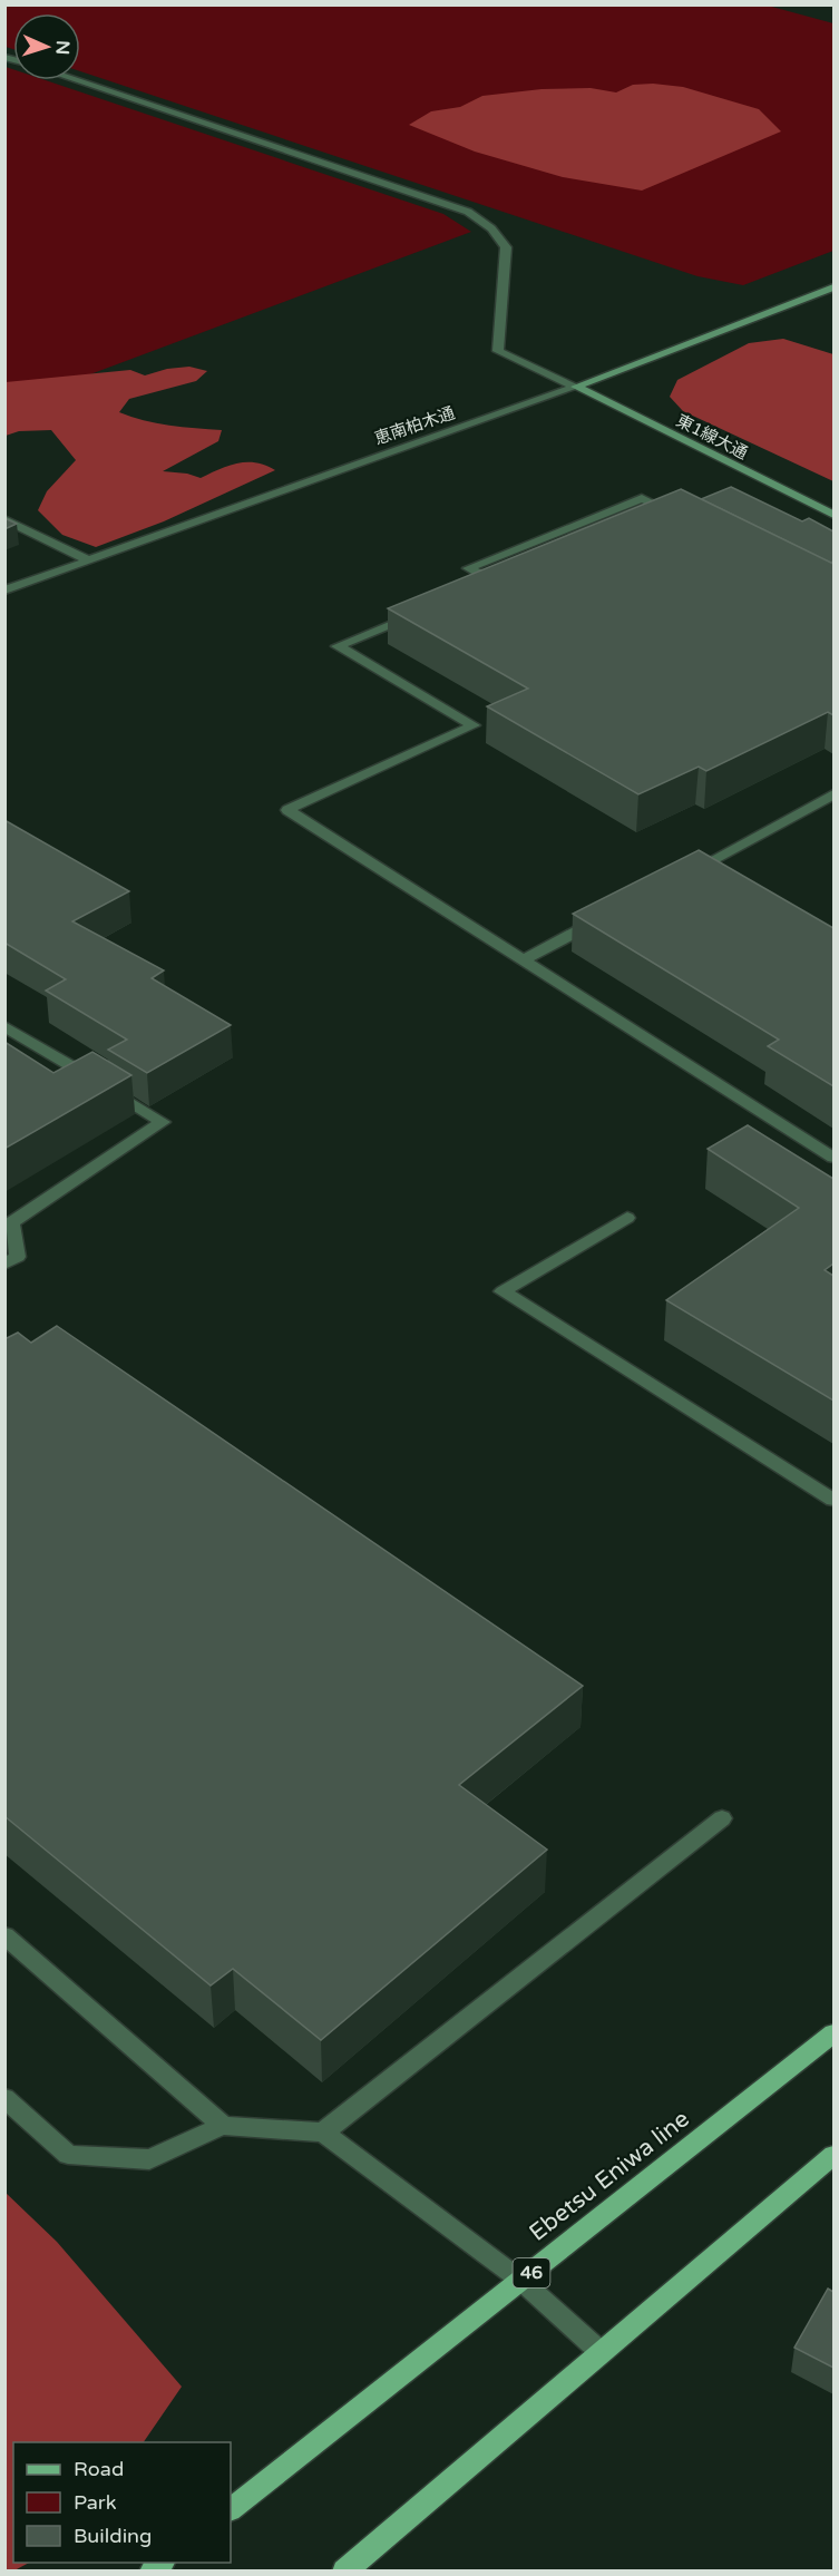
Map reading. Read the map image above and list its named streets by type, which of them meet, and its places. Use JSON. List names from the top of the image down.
{
  "streets": {
    "main road": ["Ebetsu Eniwa line", "46"],
    "street": ["恵南柏木通", "東1線大通"]
  },
  "crossings": [
    ["恵南柏木通", "東1線大通"]
  ],
  "legend": ["Road", "Park", "Building"],
  "north": "right"
}
